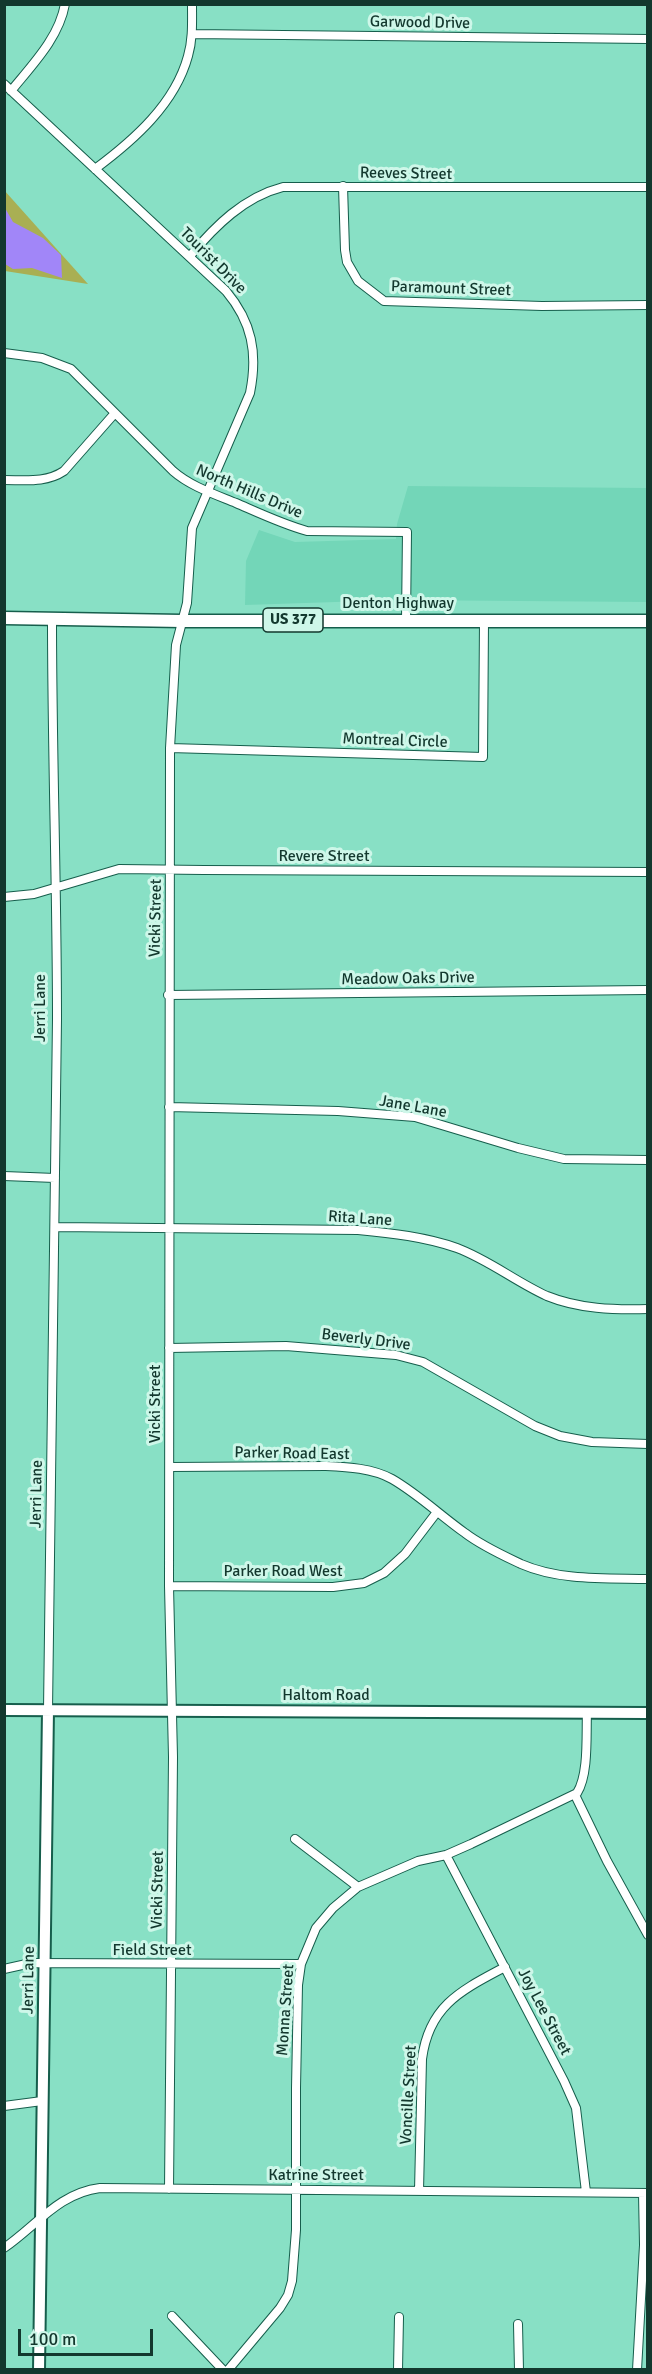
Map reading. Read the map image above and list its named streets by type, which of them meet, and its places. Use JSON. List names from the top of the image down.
{
  "streets": {
    "main road": ["Denton Highway", "US 377"],
    "street": [
      "Garwood Drive",
      "Reeves Street",
      "Tourist Drive",
      "Paramount Street",
      "North Hills Drive",
      "Montreal Circle",
      "Revere Street",
      "Vicki Street",
      "Meadow Oaks Drive",
      "Jerri Lane",
      "Jane Lane",
      "Rita Lane",
      "Beverly Drive",
      "Parker Road East",
      "Parker Road West",
      "Haltom Road",
      "Field Street",
      "Monna Street",
      "Joy Lee Street",
      "Voncille Street",
      "Katrine Street"
    ]
  },
  "crossings": [
    ["Reeves Street", "Tourist Drive"],
    ["Reeves Street", "Paramount Street"],
    ["Tourist Drive", "North Hills Drive"],
    ["Tourist Drive", "Denton Highway"],
    ["Tourist Drive", "Vicki Street"],
    ["North Hills Drive", "Denton Highway"],
    ["Denton Highway", "Montreal Circle"],
    ["Denton Highway", "Vicki Street"],
    ["Denton Highway", "Jerri Lane"],
    ["Montreal Circle", "Vicki Street"],
    ["Revere Street", "Vicki Street"],
    ["Revere Street", "Jerri Lane"],
    ["Vicki Street", "Meadow Oaks Drive"],
    ["Vicki Street", "Jane Lane"],
    ["Vicki Street", "Rita Lane"],
    ["Vicki Street", "Beverly Drive"],
    ["Vicki Street", "Parker Road East"],
    ["Vicki Street", "Parker Road West"],
    ["Vicki Street", "Haltom Road"],
    ["Vicki Street", "Field Street"],
    ["Vicki Street", "Katrine Street"],
    ["Jerri Lane", "Rita Lane"],
    ["Jerri Lane", "Haltom Road"],
    ["Jerri Lane", "Field Street"],
    ["Jerri Lane", "Katrine Street"],
    ["Parker Road East", "Parker Road West"],
    ["Field Street", "Monna Street"],
    ["Monna Street", "Joy Lee Street"],
    ["Monna Street", "Katrine Street"],
    ["Joy Lee Street", "Voncille Street"],
    ["Joy Lee Street", "Katrine Street"],
    ["Voncille Street", "Katrine Street"]
  ],
  "scale_bar": "100 m"
}
